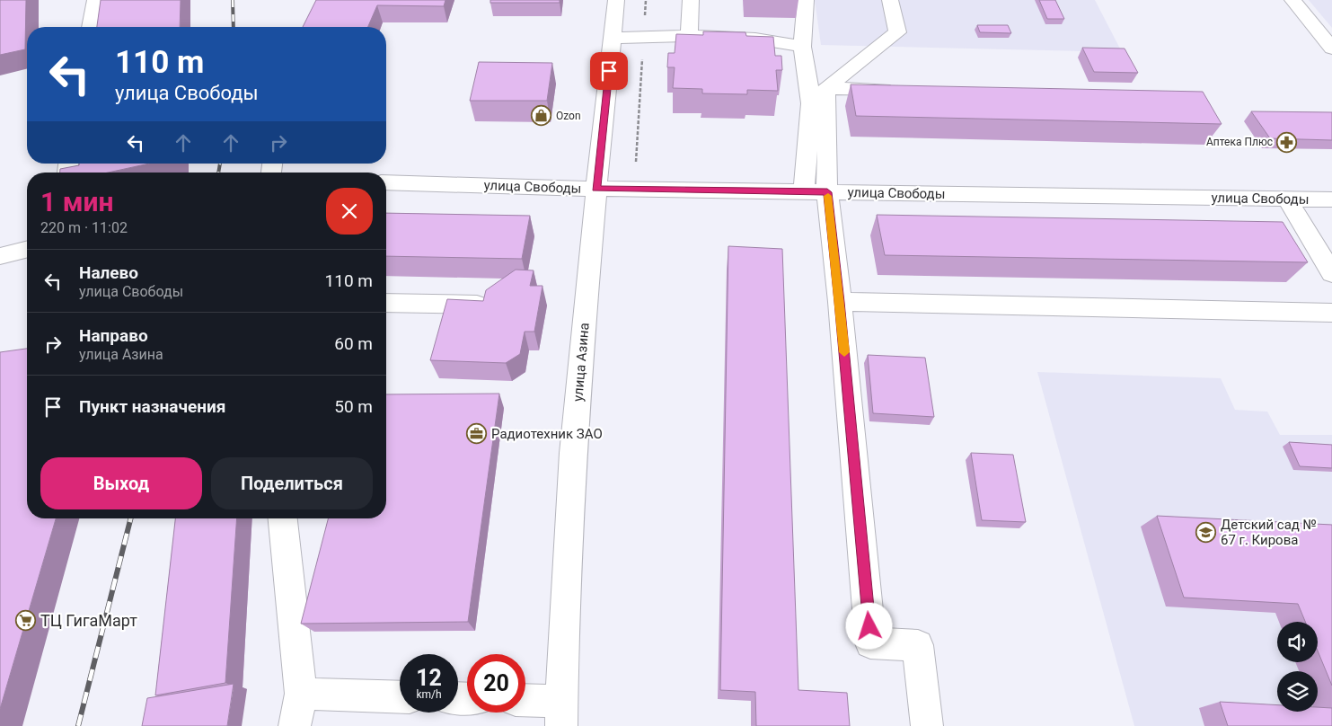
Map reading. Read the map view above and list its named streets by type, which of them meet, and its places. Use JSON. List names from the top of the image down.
{
  "streets": {
    "street": ["улица Свободы", "улица Азина"]
  },
  "crossings": [
    ["улица Свободы", "улица Азина"]
  ],
  "places": {
    "shop": ["Ozon"],
    "pharmacy": ["Аптека Плюс"],
    "office": ["Радиотехник ЗАО"],
    "school or university": ["Детский сад № 67 г. Кирова"],
    "supermarket": ["ТЦ ГигаМарт"]
  },
  "page": {
    "turn": ["110 m", "улица Свободы"],
    "heading": ["1 мин", "220 m · 11:02"],
    "list": [
      {
        "name": "Налево",
        "note": "улица Свободы",
        "value": "110 m"
      },
      {
        "name": "Направо",
        "note": "улица Азина",
        "value": "60 m"
      },
      {
        "name": "Пункт назначения",
        "value": "50 m"
      }
    ],
    "buttons": ["Выход", "Поделиться"],
    "speed": "12 km/h",
    "limit": "20"
  }
}
